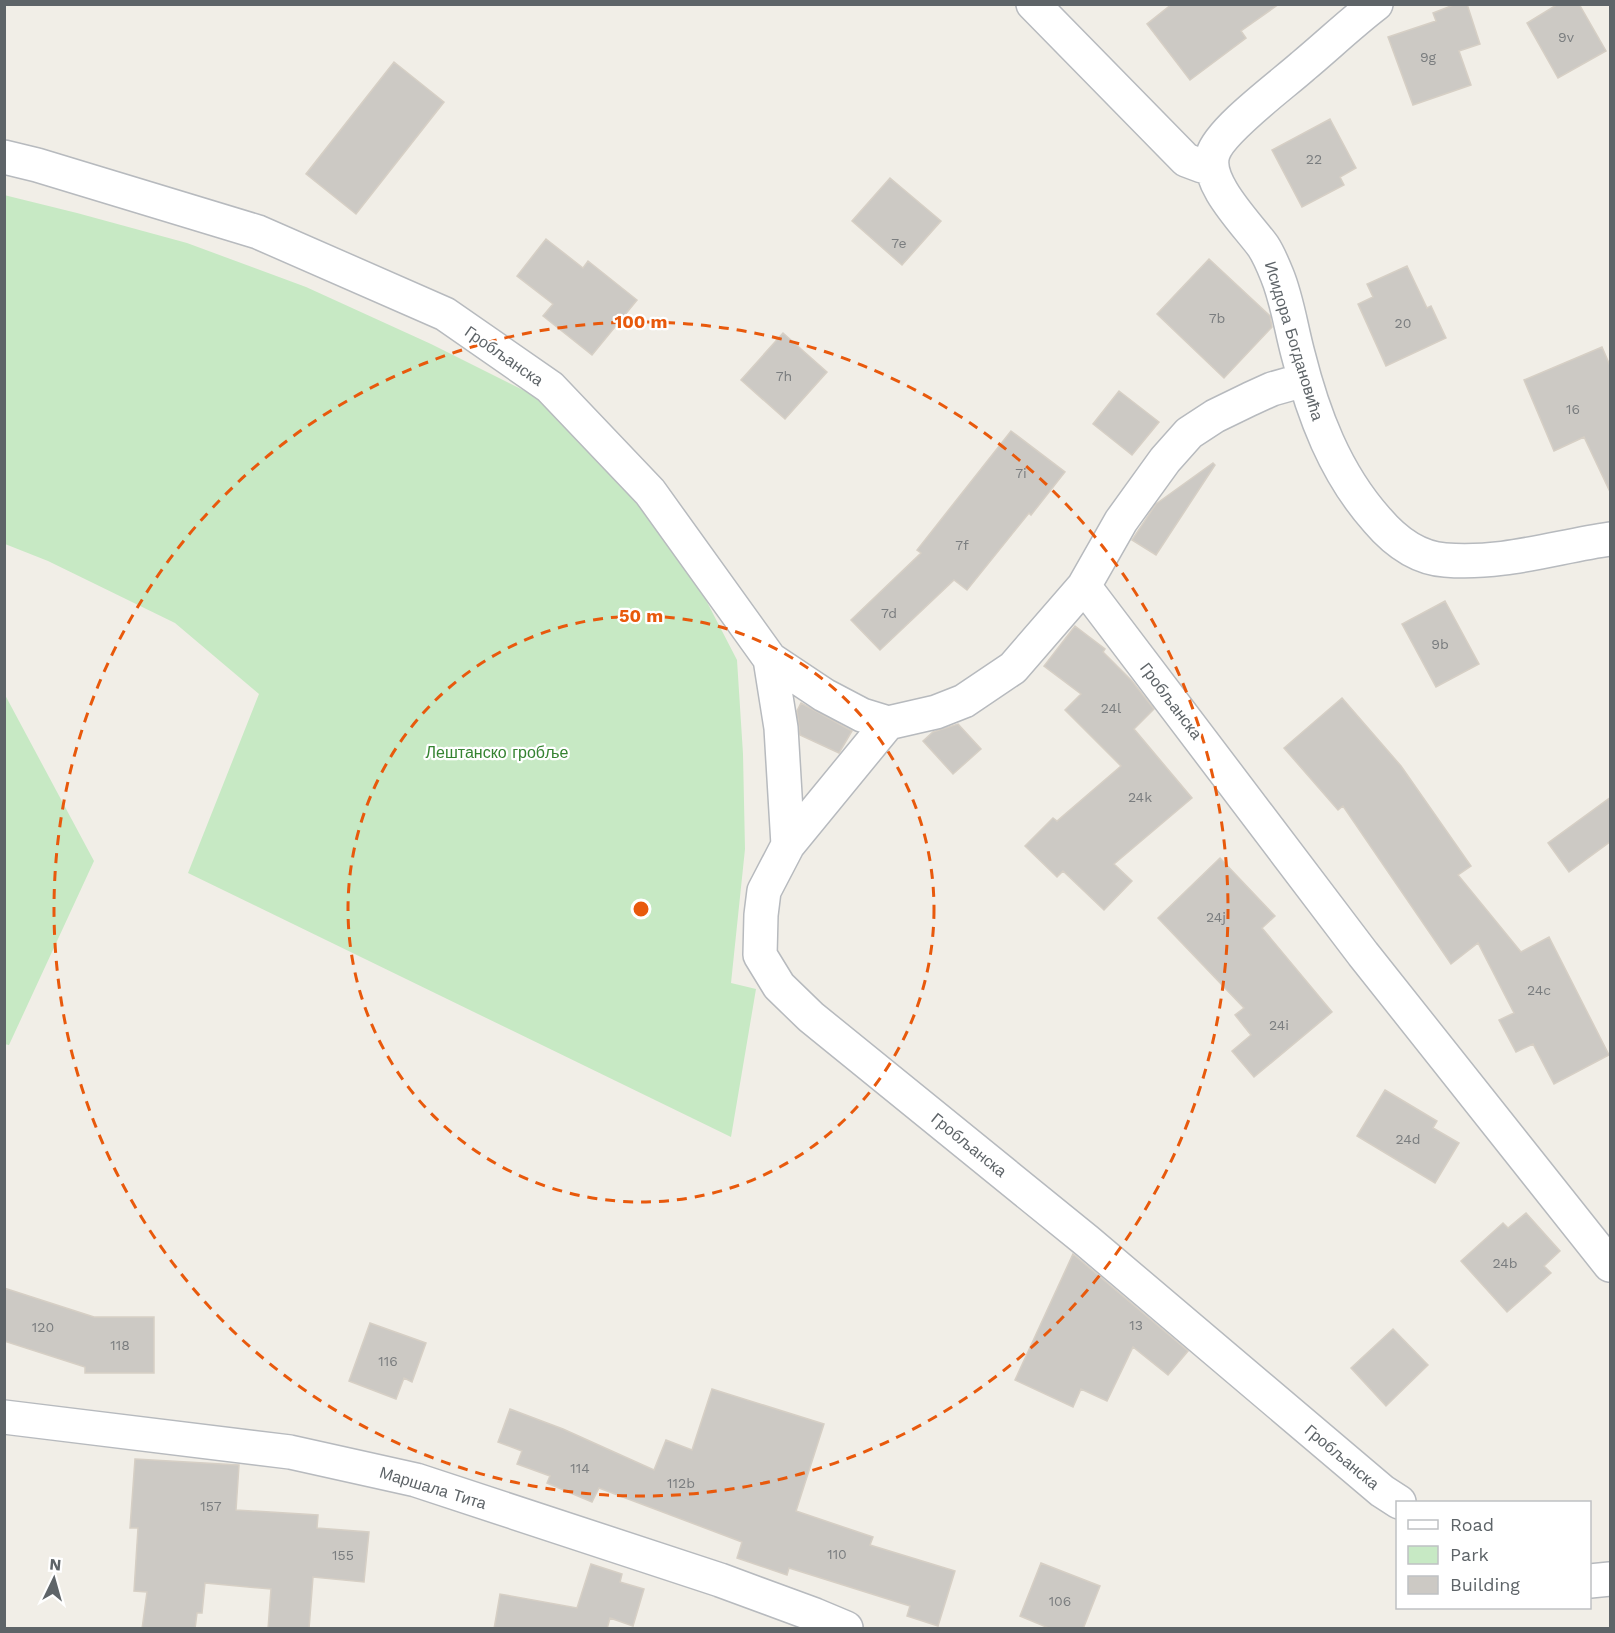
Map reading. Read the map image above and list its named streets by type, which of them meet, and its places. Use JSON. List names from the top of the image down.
{
  "streets": {
    "street": ["Исидора Богдановића", "Гробљанска", "Маршала Тита"]
  },
  "parks": ["Лештанско гробље"],
  "house_numbers": [
    "9v",
    "9g",
    "22",
    "7e",
    "7b",
    "20",
    "7h",
    "16",
    "7i",
    "7f",
    "7d",
    "9b",
    "24l",
    "24k",
    "24j",
    "24c",
    "24i",
    "24d",
    "24b",
    "13",
    "120",
    "118",
    "116",
    "114",
    "112b",
    "157",
    "110",
    "155",
    "106"
  ],
  "legend": ["Road", "Park", "Building"],
  "north": "top",
  "rings": ["100 m", "50 m"]
}
